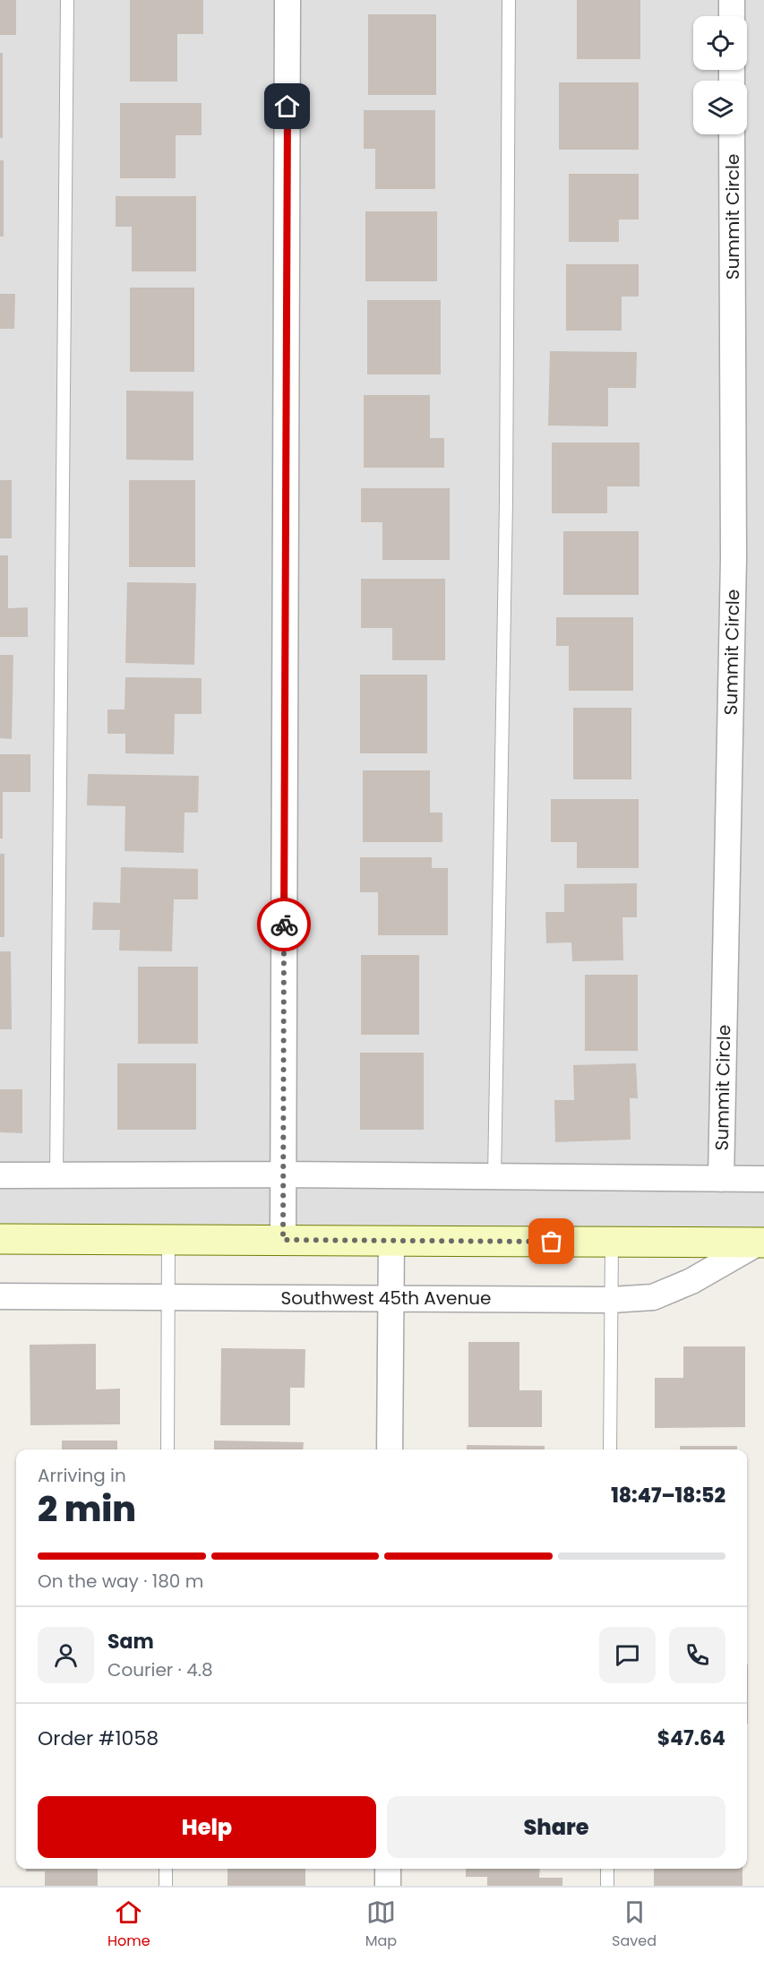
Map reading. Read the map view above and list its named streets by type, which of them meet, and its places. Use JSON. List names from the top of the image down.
{
  "streets": {
    "main road": ["Southwest 45th Avenue"],
    "street": ["Summit Circle"]
  },
  "page": {
    "heading": ["2 min", "Arriving in", "18:47–18:52"],
    "panel": [
      "Sam",
      "Courier · 4.8",
      "Order #1058",
      "$47.64"
    ],
    "bar": "On the way · 180 m",
    "buttons": ["Help", "Share"],
    "tabs": ["Home", "Map", "Saved"]
  }
}
